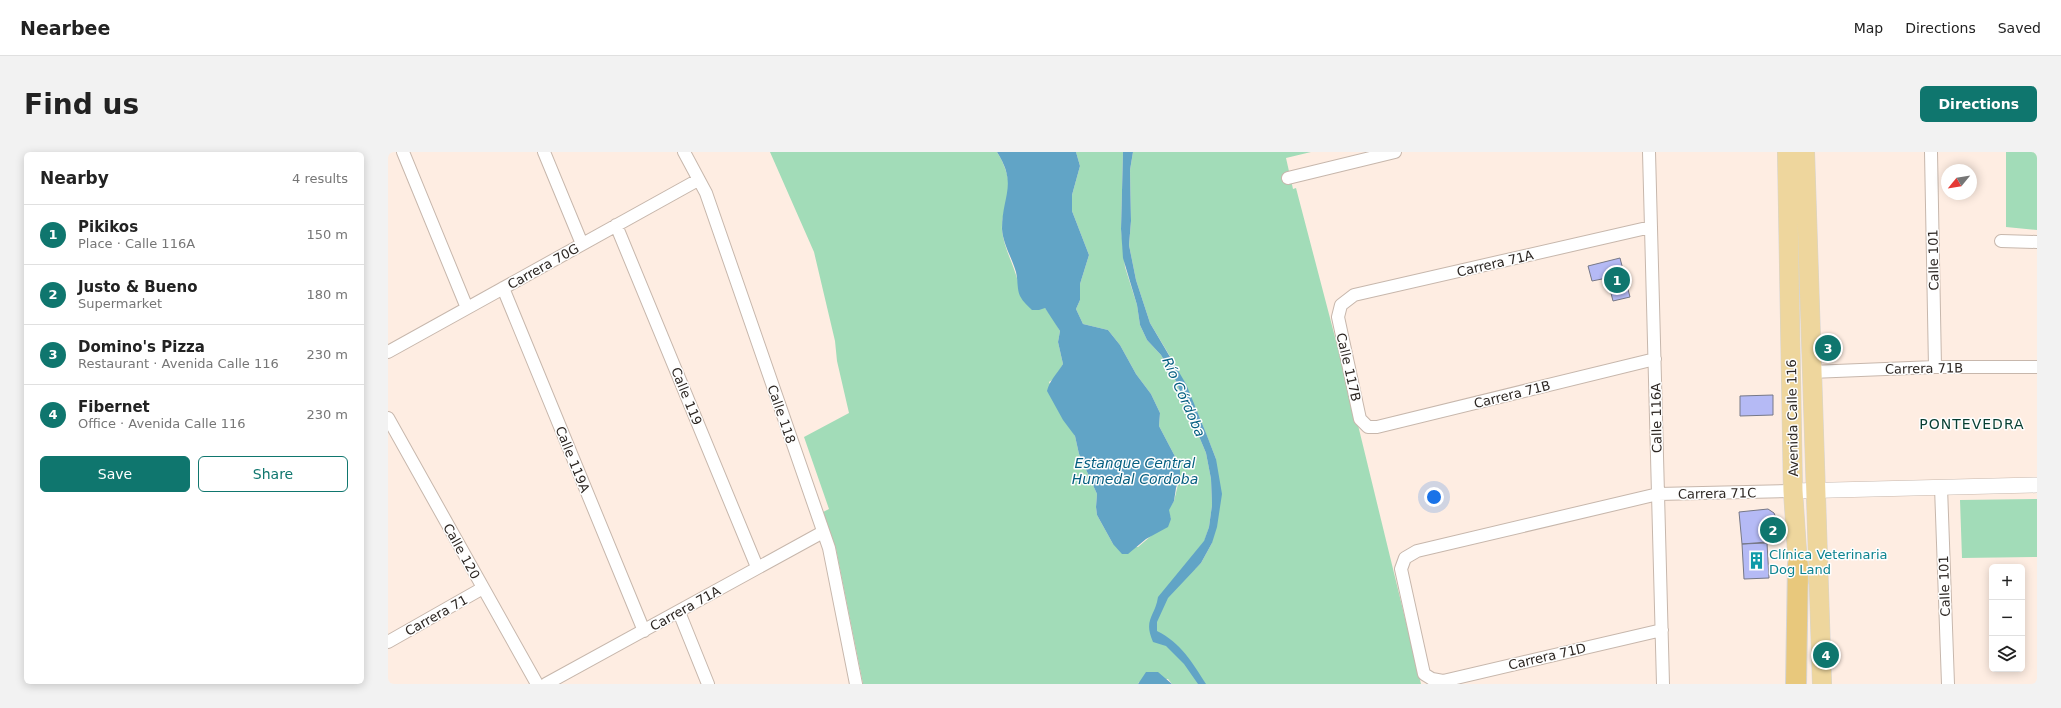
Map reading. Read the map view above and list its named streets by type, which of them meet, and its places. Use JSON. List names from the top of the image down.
{
  "streets": {
    "main road": ["Avenida Calle 116"],
    "street": [
      "Calle 101",
      "Carrera 71A",
      "Carrera 70G",
      "Calle 117B",
      "Carrera 71B",
      "Calle 119",
      "Calle 118",
      "Calle 116A",
      "Calle 119A",
      "Carrera 71C",
      "Calle 120",
      "Carrera 71",
      "Carrera 71D"
    ]
  },
  "crossings": [
    ["Calle 101", "Carrera 71B"],
    ["Calle 101", "Carrera 71C"],
    ["Carrera 71A", "Calle 117B"],
    ["Carrera 71A", "Calle 119"],
    ["Carrera 71A", "Calle 118"],
    ["Carrera 71A", "Calle 116A"],
    ["Carrera 71A", "Calle 119A"],
    ["Carrera 70G", "Calle 119"],
    ["Carrera 70G", "Calle 118"],
    ["Carrera 70G", "Calle 119A"],
    ["Calle 117B", "Carrera 71B"],
    ["Carrera 71B", "Calle 116A"],
    ["Carrera 71B", "Avenida Calle 116"],
    ["Calle 116A", "Carrera 71C"],
    ["Calle 116A", "Carrera 71D"],
    ["Avenida Calle 116", "Carrera 71C"],
    ["Carrera 71C", "Carrera 71D"],
    ["Calle 120", "Carrera 71"]
  ],
  "districts": ["PONTEVEDRA"],
  "water": ["Río Córdoba", "Estanque Central Humedal Cordoba"],
  "places": {
    "building": ["Clínica Veterinaria Dog Land"]
  },
  "north": "bottom left",
  "page": {
    "header": "Nearbee",
    "nav": ["Map", "Directions", "Saved"],
    "buttons": [
      "Directions",
      ["Save", "Share"]
    ],
    "title": "Find us",
    "heading": ["Nearby", "4 results"],
    "list": [
      {
        "mark": "1",
        "name": "Pikikos",
        "note": "Place · Calle 116A",
        "value": "150 m"
      },
      {
        "mark": "2",
        "name": "Justo & Bueno",
        "note": "Supermarket",
        "value": "180 m"
      },
      {
        "mark": "3",
        "name": "Domino's Pizza",
        "note": "Restaurant · Avenida Calle 116",
        "value": "230 m"
      },
      {
        "mark": "4",
        "name": "Fibernet",
        "note": "Office · Avenida Calle 116",
        "value": "230 m"
      }
    ],
    "pins": [
      "1",
      "3",
      "2",
      "4"
    ],
    "map_buttons": ["+", "−"]
  }
}
